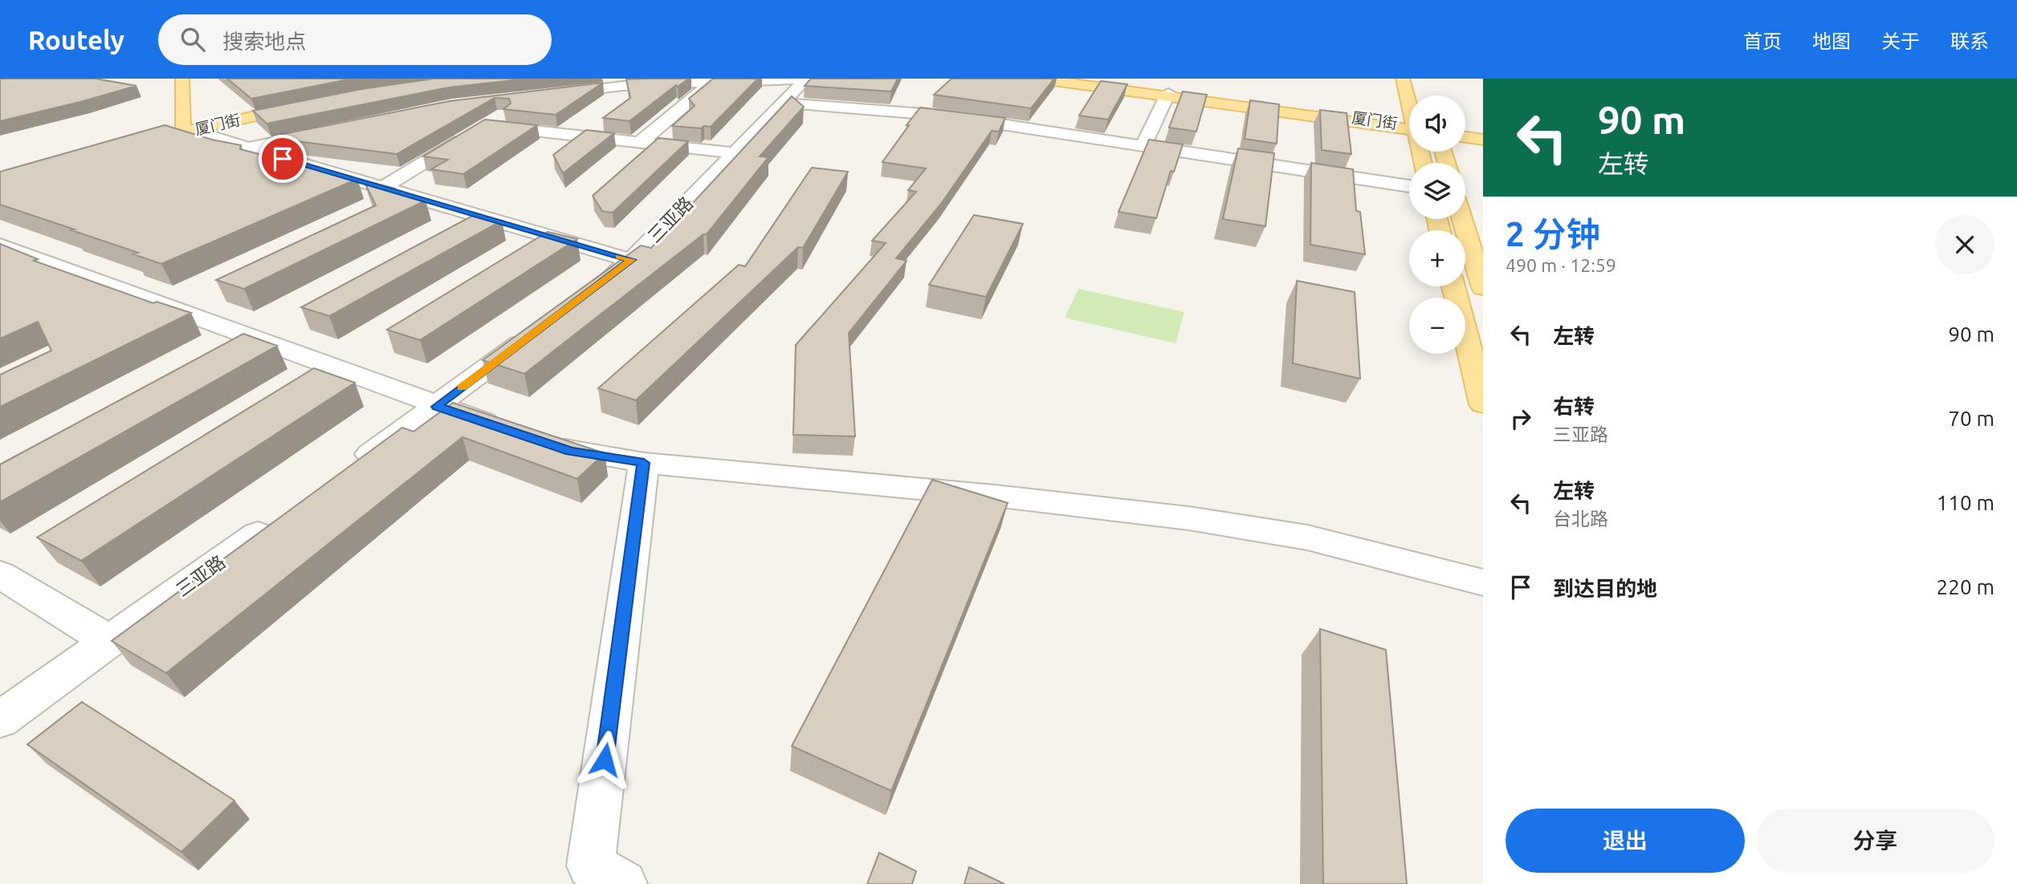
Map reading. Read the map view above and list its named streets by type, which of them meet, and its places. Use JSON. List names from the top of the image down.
{
  "streets": {
    "main road": ["厦门街"],
    "street": ["三亚路"]
  },
  "page": {
    "header": "Routely",
    "search": "搜索地点",
    "nav": [
      "首页",
      "地图",
      "关于",
      "联系"
    ],
    "turn": ["90 m", "左转"],
    "map_buttons": ["+", "−"],
    "heading": ["2 分钟", "490 m · 12:59"],
    "list": [
      {
        "name": "左转",
        "value": "90 m"
      },
      {
        "name": "右转",
        "note": "三亚路",
        "value": "70 m"
      },
      {
        "name": "左转",
        "note": "台北路",
        "value": "110 m"
      },
      {
        "name": "到达目的地",
        "value": "220 m"
      }
    ],
    "buttons": ["退出", "分享"]
  }
}
